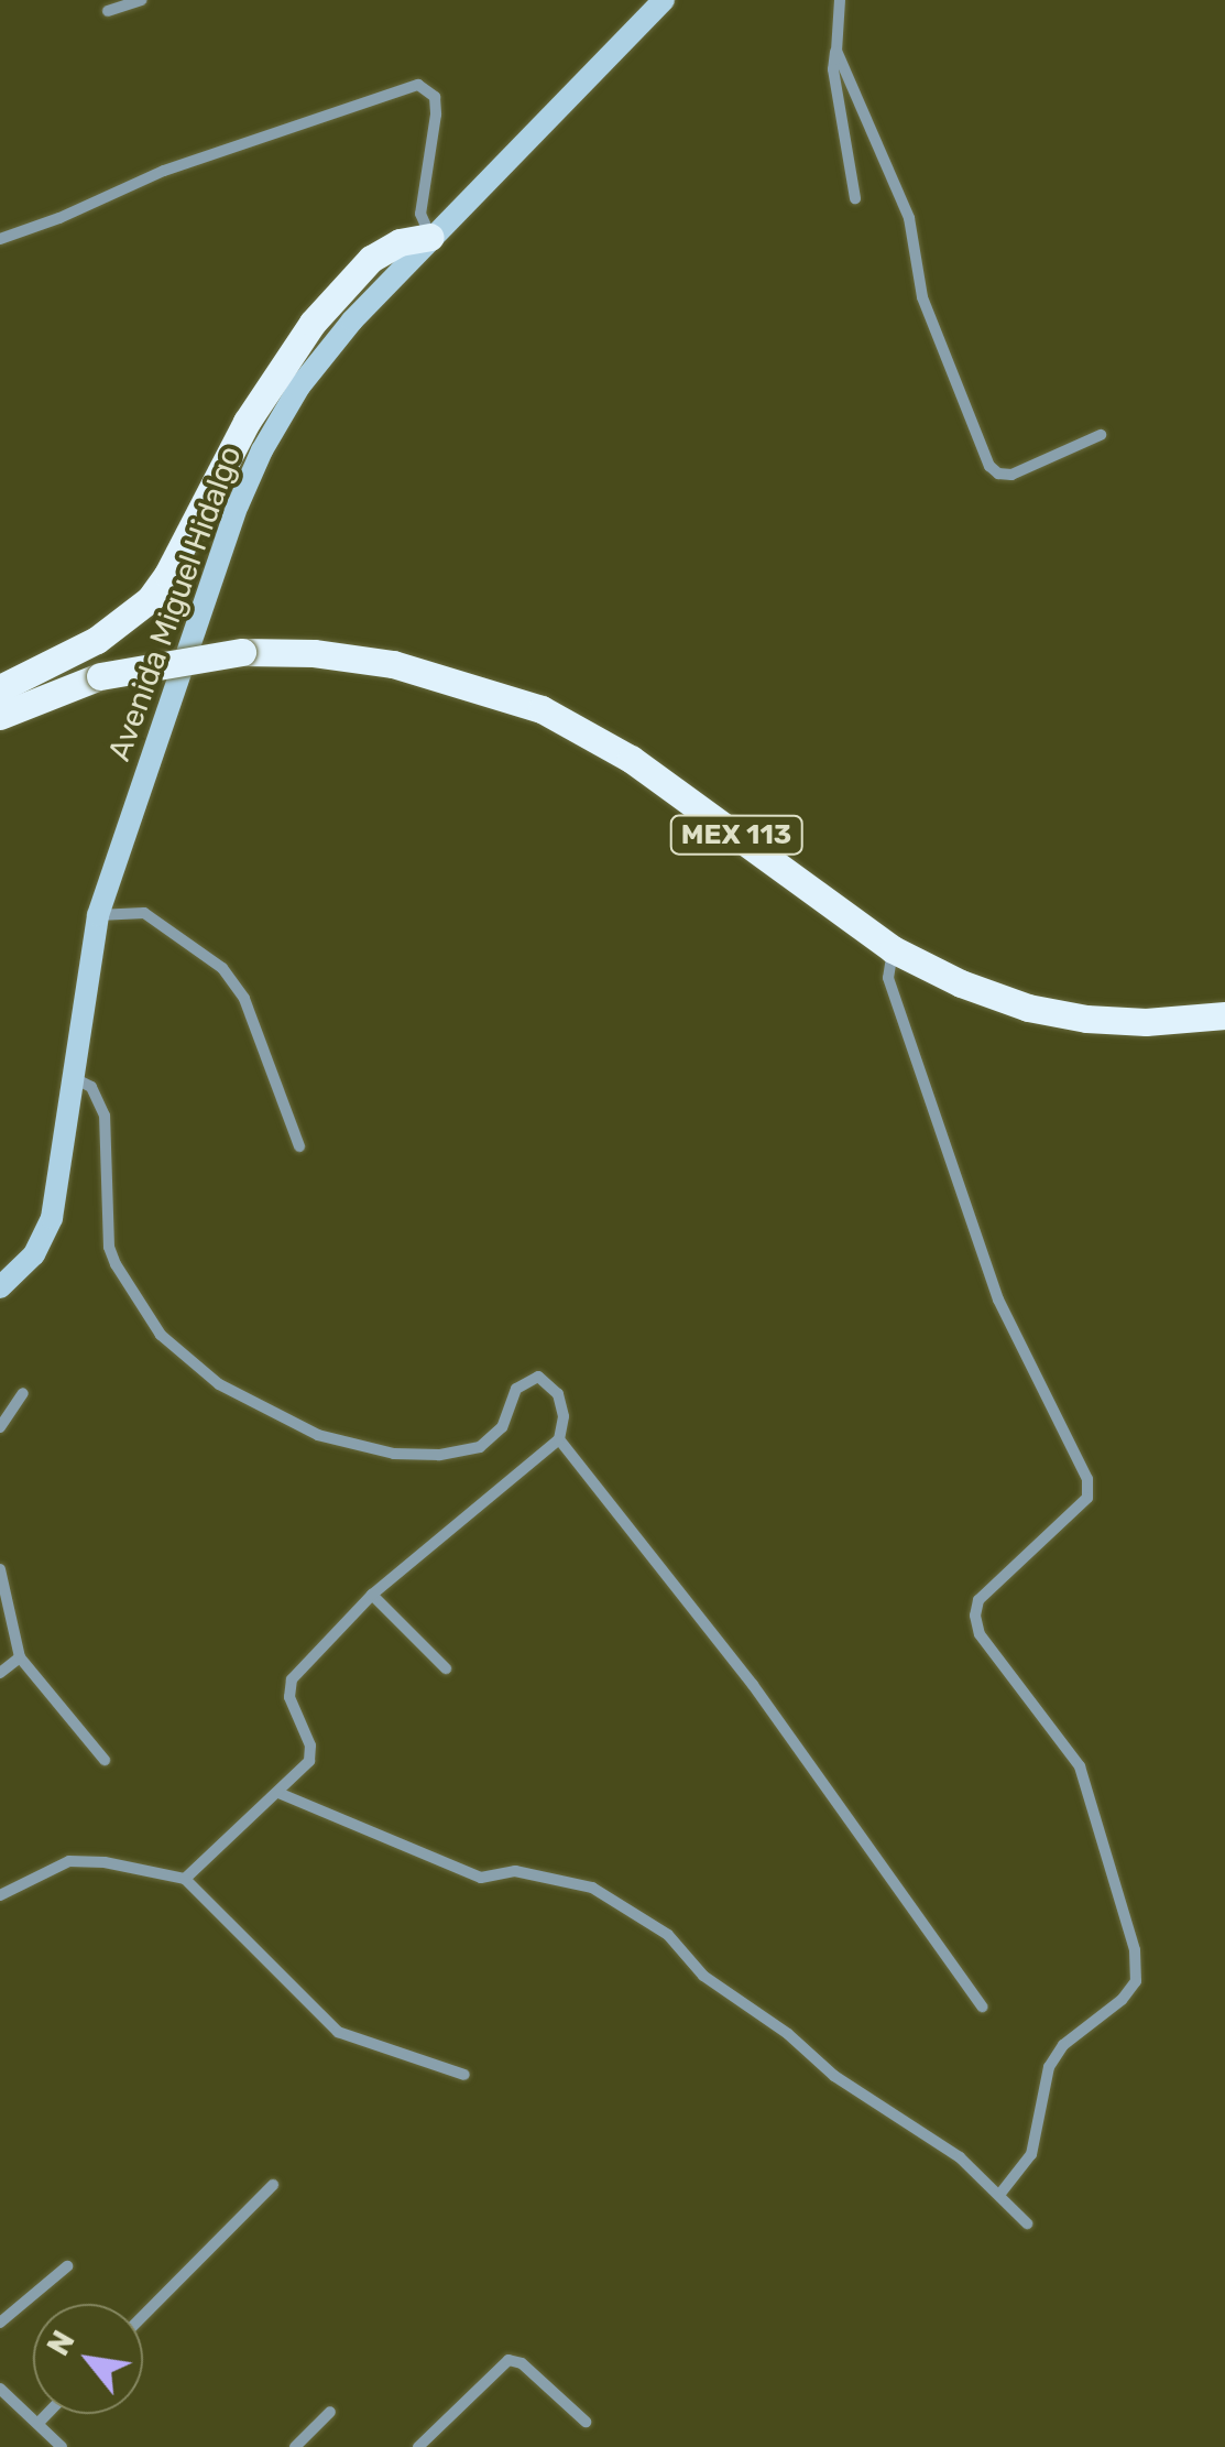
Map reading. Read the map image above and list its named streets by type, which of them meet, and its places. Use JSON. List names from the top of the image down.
{
  "streets": {
    "main road": ["Avenida Miguel Hidalgo", "MEX 113"]
  },
  "north": "top left"
}
